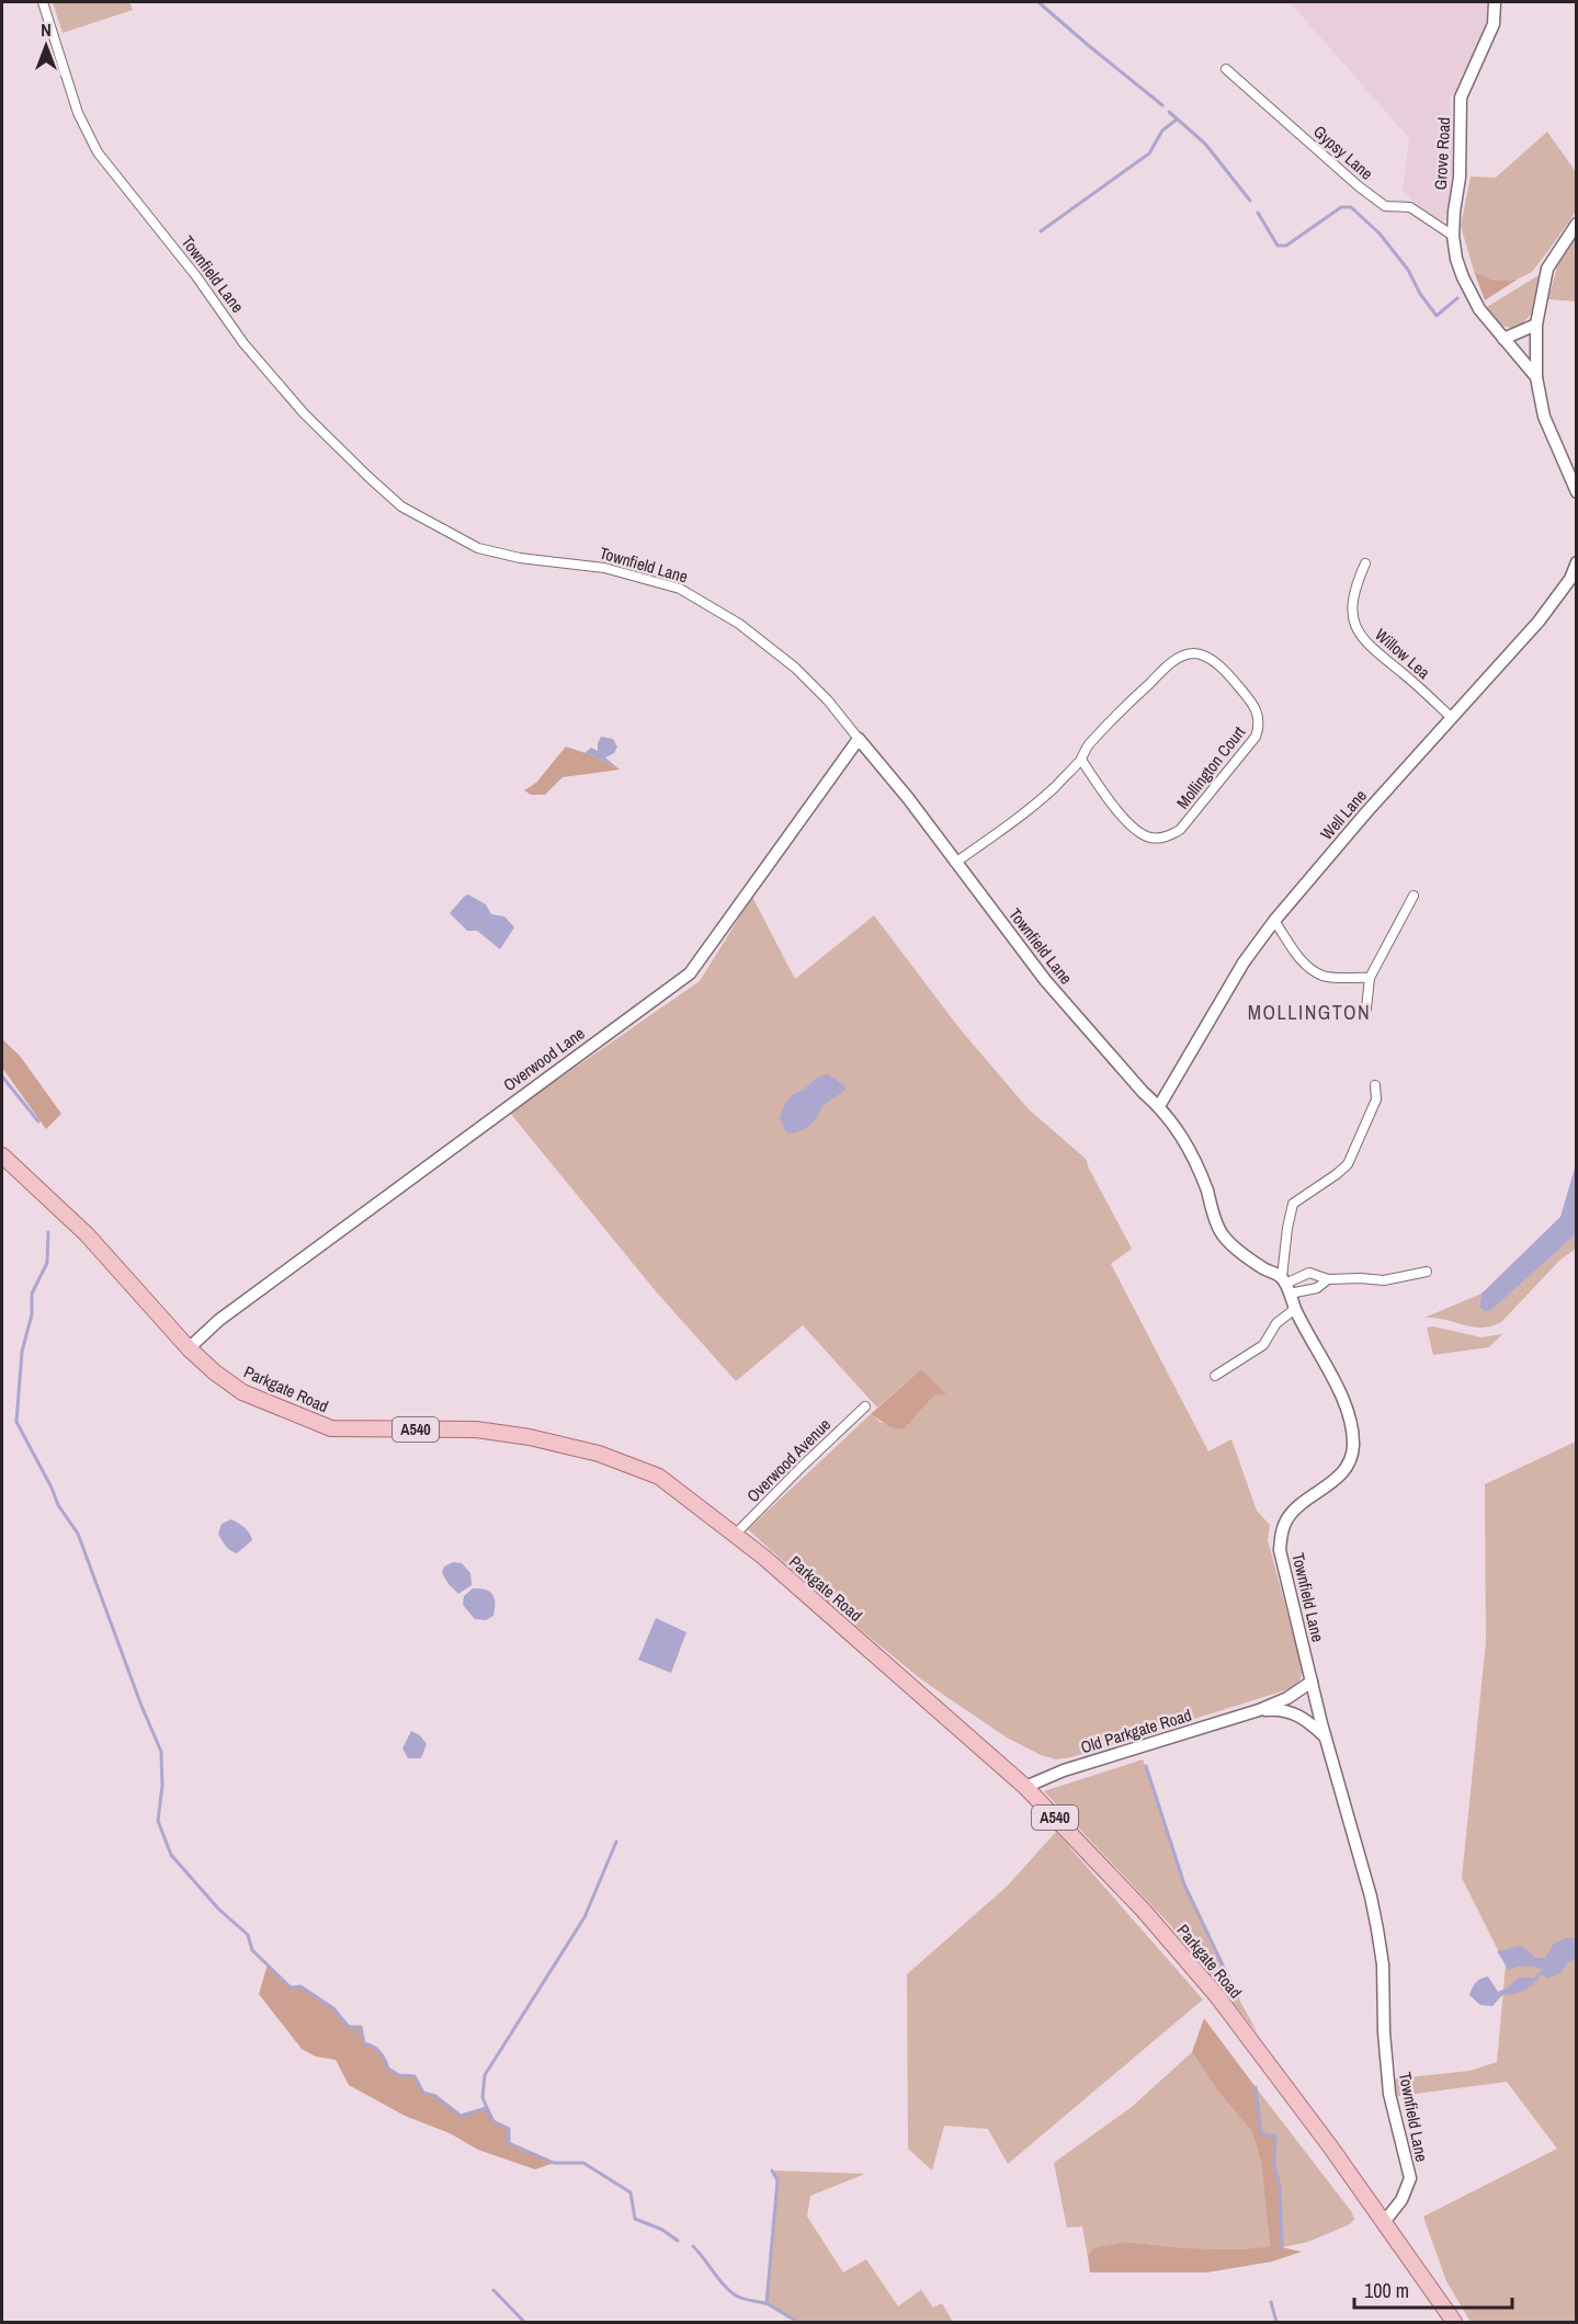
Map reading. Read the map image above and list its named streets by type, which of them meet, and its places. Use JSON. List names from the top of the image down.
{
  "streets": {
    "main road": ["Parkgate Road", "A540"],
    "street": [
      "Gypsy Lane",
      "Grove Road",
      "Townfield Lane",
      "Willow Lea",
      "Mollington Court",
      "Well Lane",
      "Overwood Lane",
      "Overwood Avenue",
      "Old Parkgate Road"
    ]
  },
  "crossings": [
    ["Gypsy Lane", "Grove Road"],
    ["Townfield Lane", "Mollington Court"],
    ["Townfield Lane", "Well Lane"],
    ["Townfield Lane", "Overwood Lane"],
    ["Townfield Lane", "Parkgate Road"],
    ["Townfield Lane", "Old Parkgate Road"],
    ["Willow Lea", "Well Lane"],
    ["Overwood Lane", "Parkgate Road"],
    ["Parkgate Road", "Overwood Avenue"],
    ["Parkgate Road", "Old Parkgate Road"]
  ],
  "districts": ["MOLLINGTON"],
  "scale_bar": "100 m",
  "north": "top"
}
